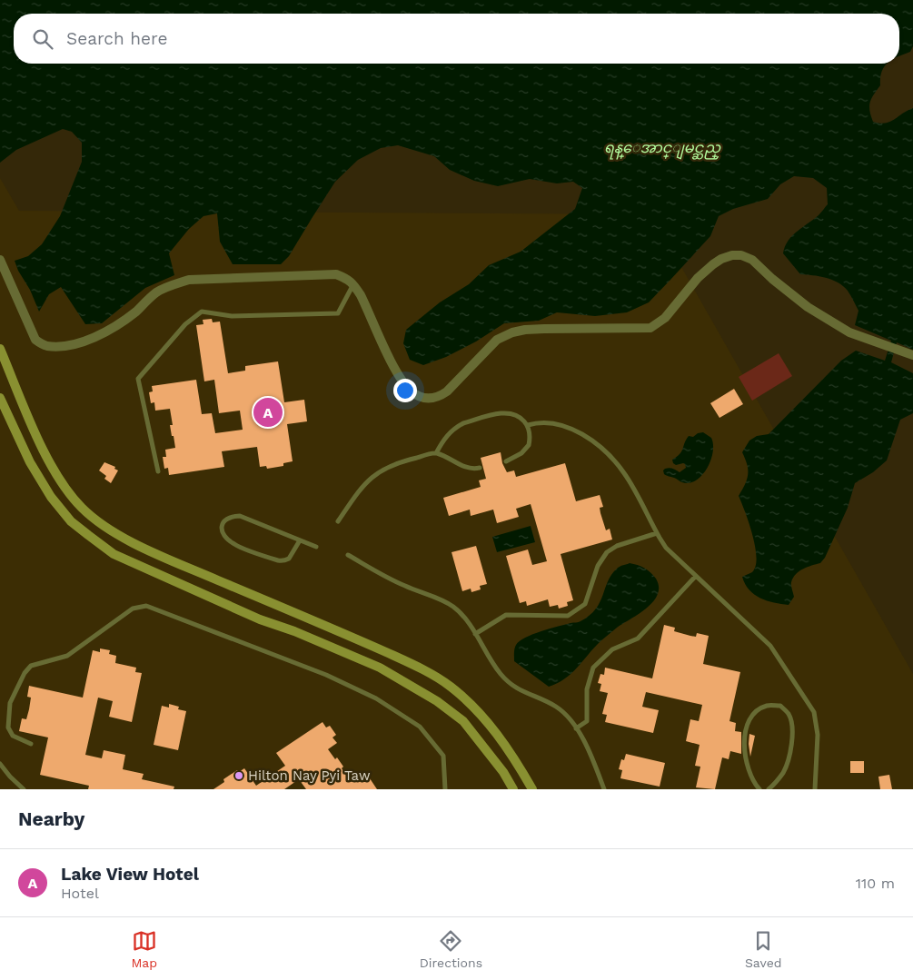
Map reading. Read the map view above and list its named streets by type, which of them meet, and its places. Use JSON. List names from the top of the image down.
{
  "water": ["ရန္ေအာင္ျမင္ဆည္"],
  "places": ["Hilton Nay Pyi Taw"],
  "page": {
    "search": "Search here",
    "pins": "A",
    "heading": "Nearby",
    "list": [
      {
        "mark": "A",
        "name": "Lake View Hotel",
        "note": "Hotel",
        "value": "110 m"
      }
    ],
    "nav": ["Map", "Directions", "Saved"]
  }
}
